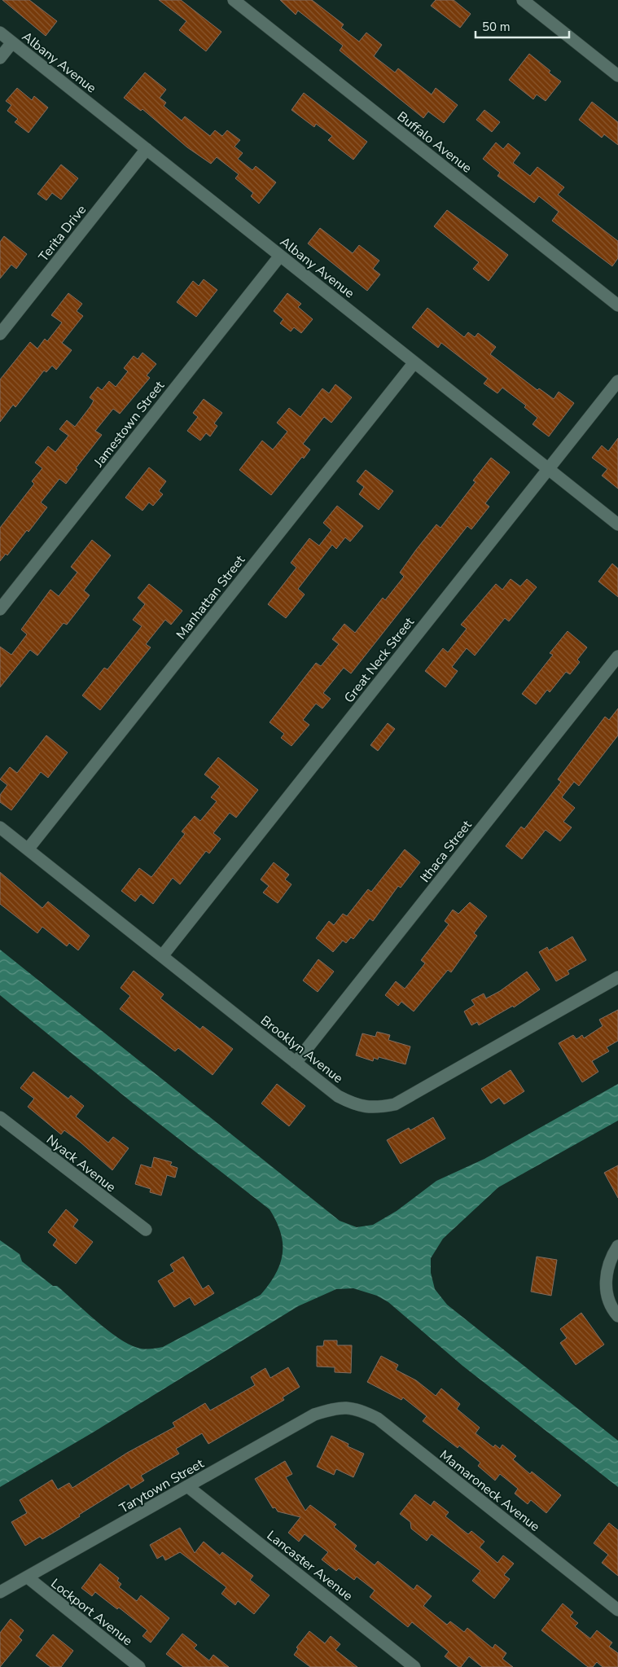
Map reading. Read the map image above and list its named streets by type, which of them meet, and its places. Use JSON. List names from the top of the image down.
{
  "streets": {
    "street": [
      "Albany Avenue",
      "Buffalo Avenue",
      "Terita Drive",
      "Jamestown Street",
      "Manhattan Street",
      "Great Neck Street",
      "Ithaca Street",
      "Brooklyn Avenue",
      "Nyack Avenue",
      "Tarytown Street",
      "Mamaroneck Avenue",
      "Lancaster Avenue",
      "Lockport Avenue"
    ]
  },
  "crossings": [
    ["Albany Avenue", "Terita Drive"],
    ["Albany Avenue", "Jamestown Street"],
    ["Albany Avenue", "Manhattan Street"],
    ["Albany Avenue", "Great Neck Street"],
    ["Manhattan Street", "Brooklyn Avenue"],
    ["Great Neck Street", "Brooklyn Avenue"],
    ["Ithaca Street", "Brooklyn Avenue"],
    ["Tarytown Street", "Mamaroneck Avenue"],
    ["Tarytown Street", "Lancaster Avenue"],
    ["Tarytown Street", "Lockport Avenue"]
  ],
  "scale_bar": "50 m"
}
